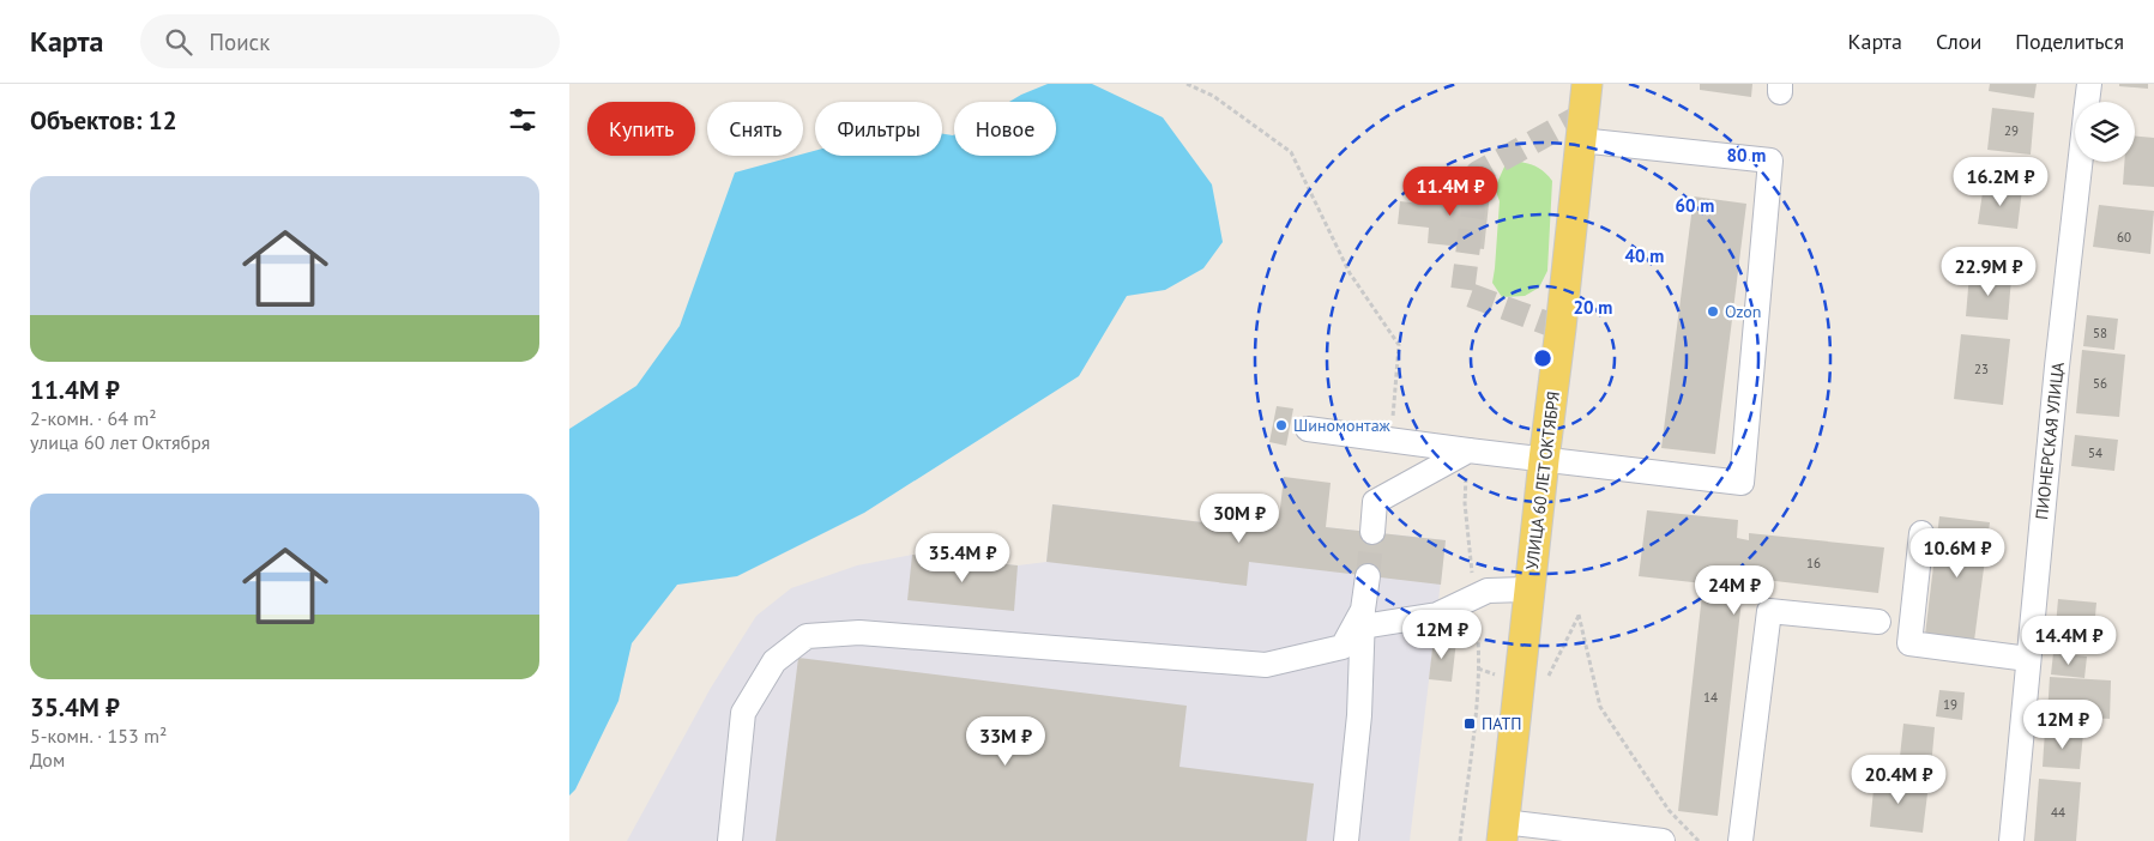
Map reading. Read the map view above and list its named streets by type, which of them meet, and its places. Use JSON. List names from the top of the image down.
{
  "streets": {
    "main road": ["УЛИЦА 60 ЛЕТ ОКТЯБРЯ"],
    "street": ["ПИОНЕРСКАЯ УЛИЦА"]
  },
  "places": {
    "other": ["Ozon", "Шиномонтаж"],
    "transit": ["ПАТП"]
  },
  "house_numbers": [
    "29",
    "60",
    "58",
    "23",
    "56",
    "54",
    "16",
    "14",
    "19",
    "44"
  ],
  "page": {
    "header": "Карта",
    "search": "Поиск",
    "nav": ["Карта", "Слои", "Поделиться"],
    "heading": "Объектов: 12",
    "chip": [
      "Купить",
      "Снять",
      "Фильтры",
      "Новое"
    ],
    "list": [
      {
        "name": "11.4M ₽",
        "note": "2-комн. · 64 m² · улица 60 лет Октября"
      },
      {
        "name": "35.4M ₽",
        "note": "5-комн. · 153 m² · Дом"
      }
    ],
    "price": [
      "16.2M ₽",
      "11.4M ₽",
      "22.9M ₽",
      "30M ₽",
      "10.6M ₽",
      "35.4M ₽",
      "24M ₽",
      "12M ₽",
      "14.4M ₽",
      "12M ₽",
      "33M ₽",
      "20.4M ₽"
    ]
  },
  "rings": [
    "80 m",
    "60 m",
    "40 m",
    "20 m"
  ]
}
